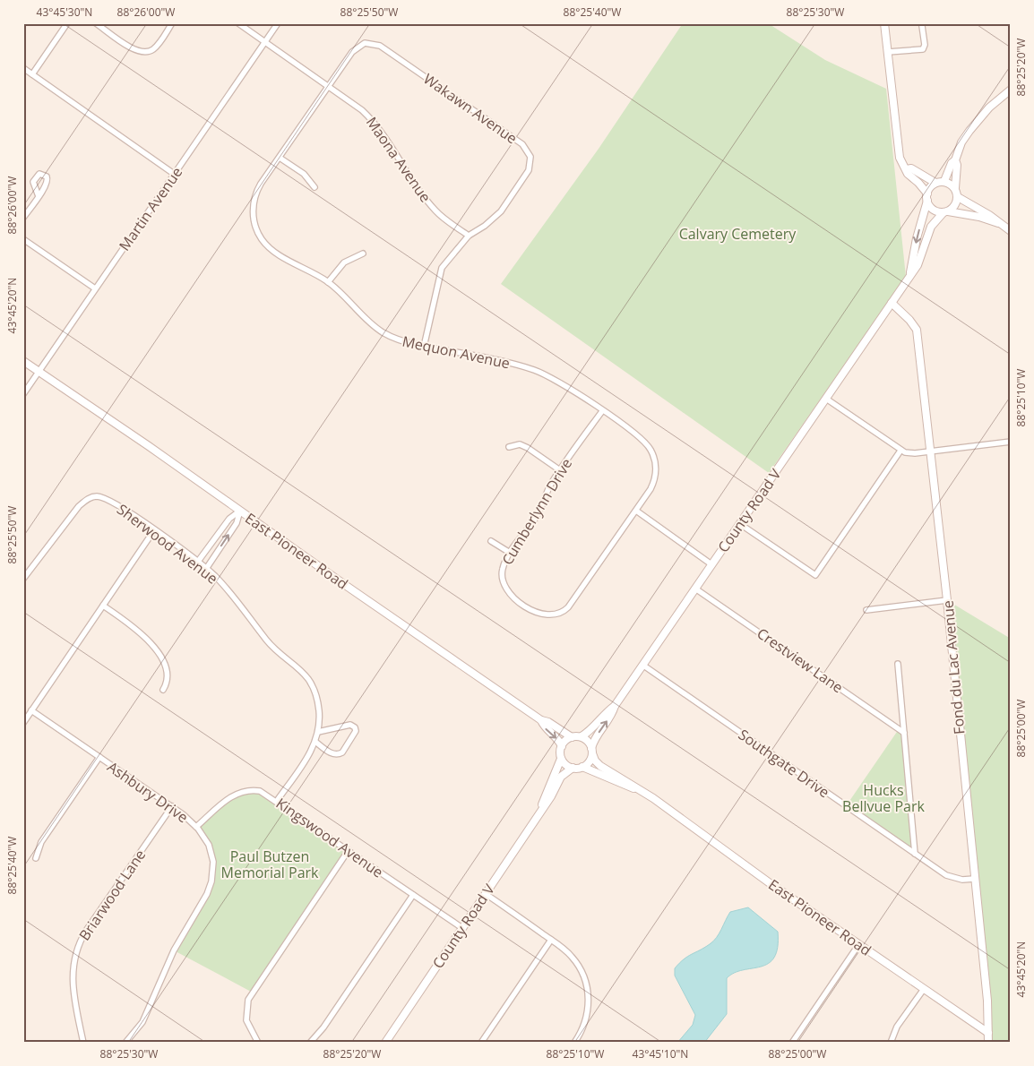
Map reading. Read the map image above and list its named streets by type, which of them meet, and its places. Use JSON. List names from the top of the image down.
{
  "streets": {
    "main road": ["County Road V", "East Pioneer Road", "Fond du Lac Avenue"],
    "street": [
      "Wakawn Avenue",
      "Maona Avenue",
      "Martin Avenue",
      "Mequon Avenue",
      "Cumberlynn Drive",
      "Sherwood Avenue",
      "Crestview Lane",
      "Southgate Drive",
      "Ashbury Drive",
      "Kingswood Avenue",
      "Briarwood Lane"
    ]
  },
  "crossings": [
    ["Wakawn Avenue", "Maona Avenue"],
    ["Wakawn Avenue", "Mequon Avenue"],
    ["Maona Avenue", "Martin Avenue"],
    ["Maona Avenue", "Mequon Avenue"],
    ["Martin Avenue", "East Pioneer Road"],
    ["Mequon Avenue", "Cumberlynn Drive"],
    ["County Road V", "East Pioneer Road"],
    ["County Road V", "Crestview Lane"],
    ["County Road V", "Fond du Lac Avenue"],
    ["County Road V", "Southgate Drive"],
    ["County Road V", "Kingswood Avenue"],
    ["Sherwood Avenue", "Kingswood Avenue"],
    ["East Pioneer Road", "Fond du Lac Avenue"],
    ["Fond du Lac Avenue", "Southgate Drive"],
    ["Ashbury Drive", "Kingswood Avenue"],
    ["Ashbury Drive", "Briarwood Lane"]
  ],
  "parks": ["Calvary Cemetery", "Hucks Bellvue Park", "Paul Butzen Memorial Park"],
  "coordinates": [
    "43°45'30\"N",
    "88°26'00\"W",
    "88°25'50\"W",
    "88°25'40\"W",
    "88°25'30\"W",
    "88°25'20\"W",
    "43°45'20\"N",
    "88°25'10\"W",
    "88°25'00\"W",
    "43°45'10\"N"
  ]
}
